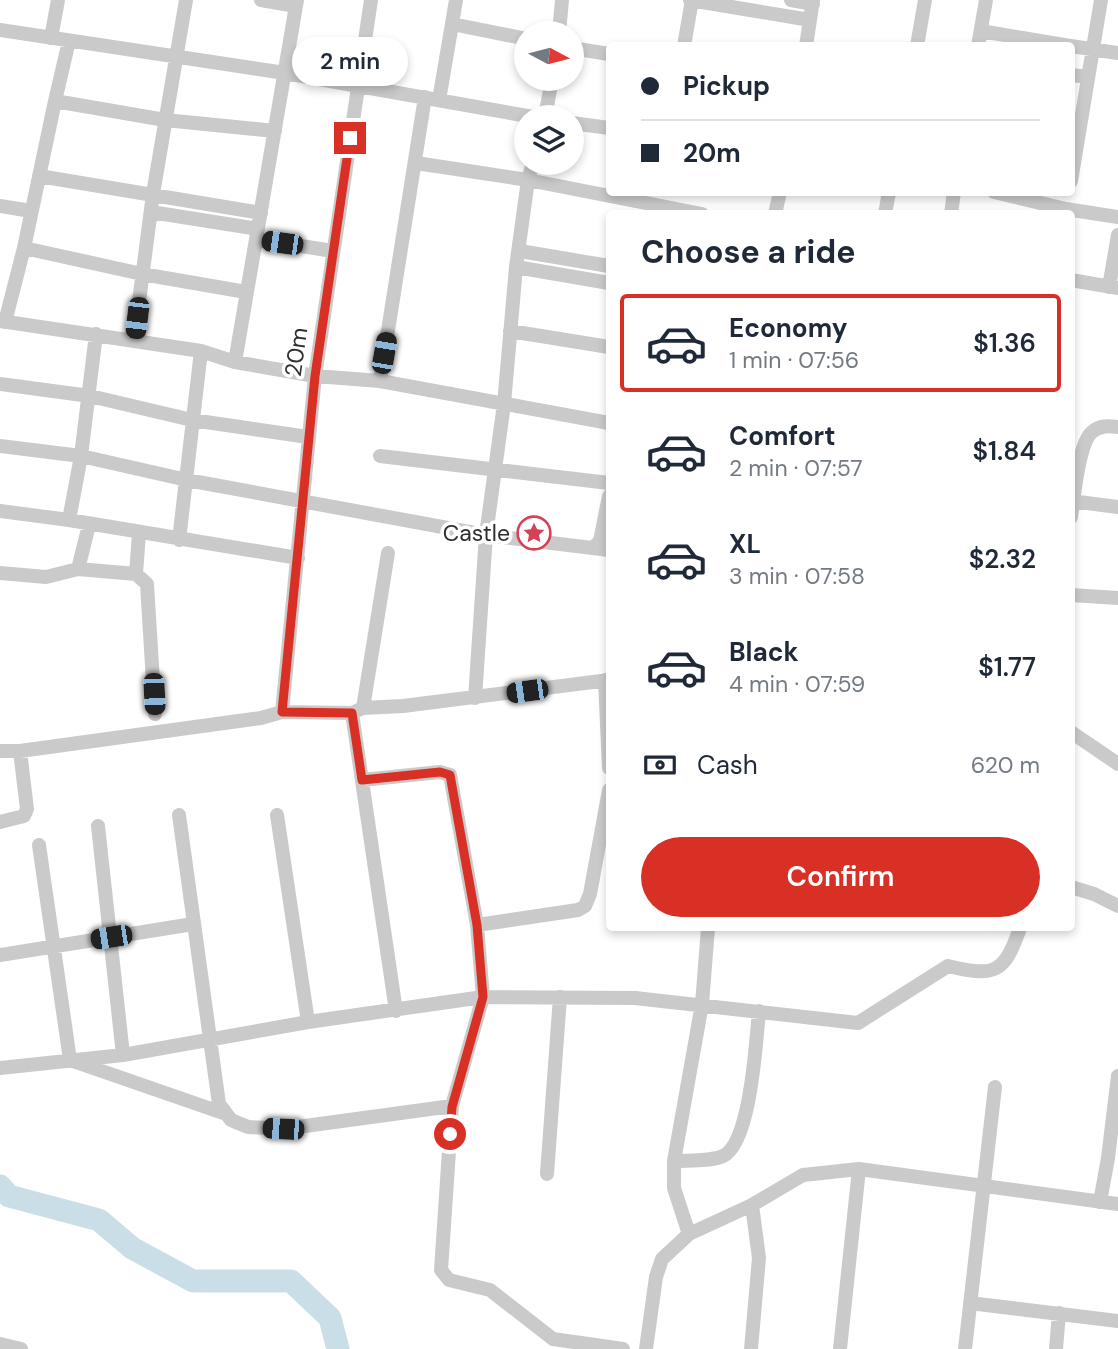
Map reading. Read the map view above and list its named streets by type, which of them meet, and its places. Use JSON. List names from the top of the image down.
{
  "streets": {
    "street": ["20m"]
  },
  "places": {
    "place": ["Castle"]
  },
  "north": "right",
  "page": {
    "bubble": "2 min",
    "banner": ["Pickup", "20m"],
    "heading": "Choose a ride",
    "list": [
      {
        "name": "Economy",
        "note": "1 min · 07:56",
        "value": "$1.36"
      },
      {
        "name": "Comfort",
        "note": "2 min · 07:57",
        "value": "$1.84"
      },
      {
        "name": "XL",
        "note": "3 min · 07:58",
        "value": "$2.32"
      },
      {
        "name": "Black",
        "note": "4 min · 07:59",
        "value": "$1.77"
      }
    ],
    "pay": ["Cash", "620 m"],
    "buttons": "Confirm"
  }
}
